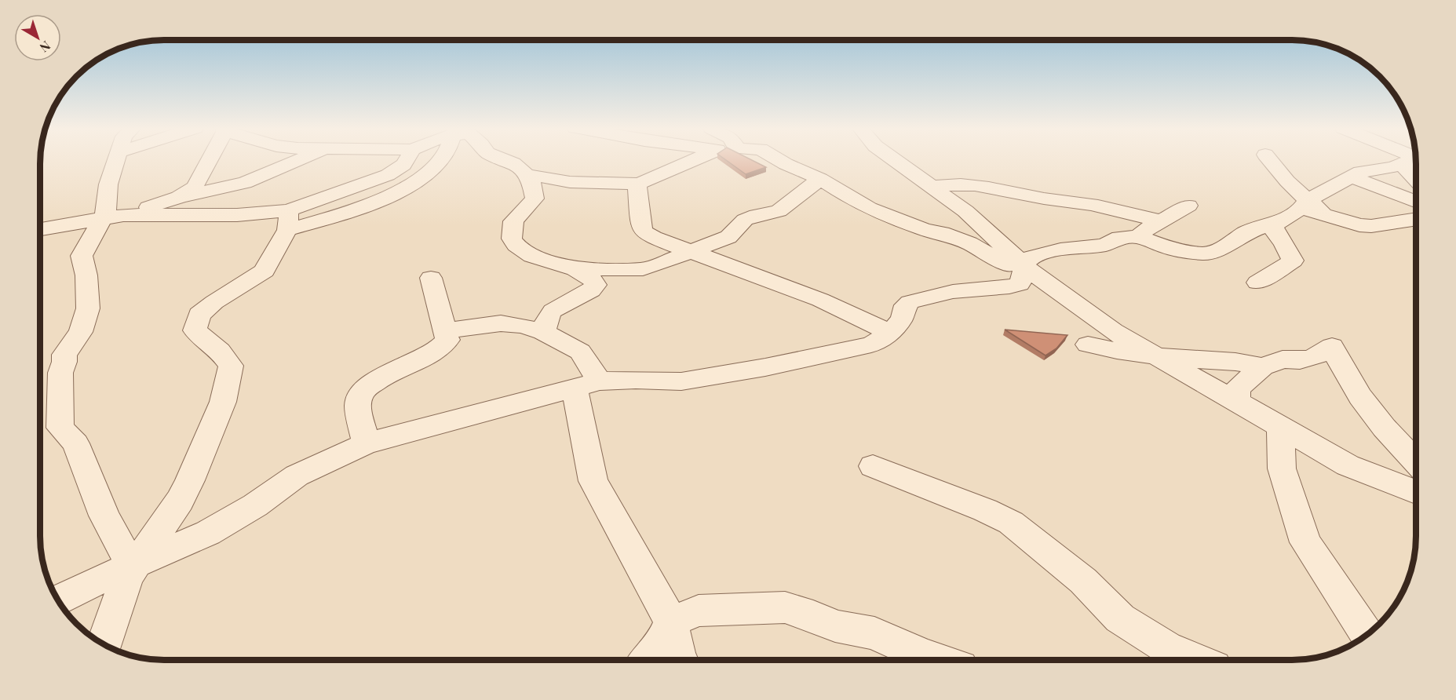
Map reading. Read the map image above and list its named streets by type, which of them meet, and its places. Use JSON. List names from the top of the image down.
{
  "north": "bottom right"
}
